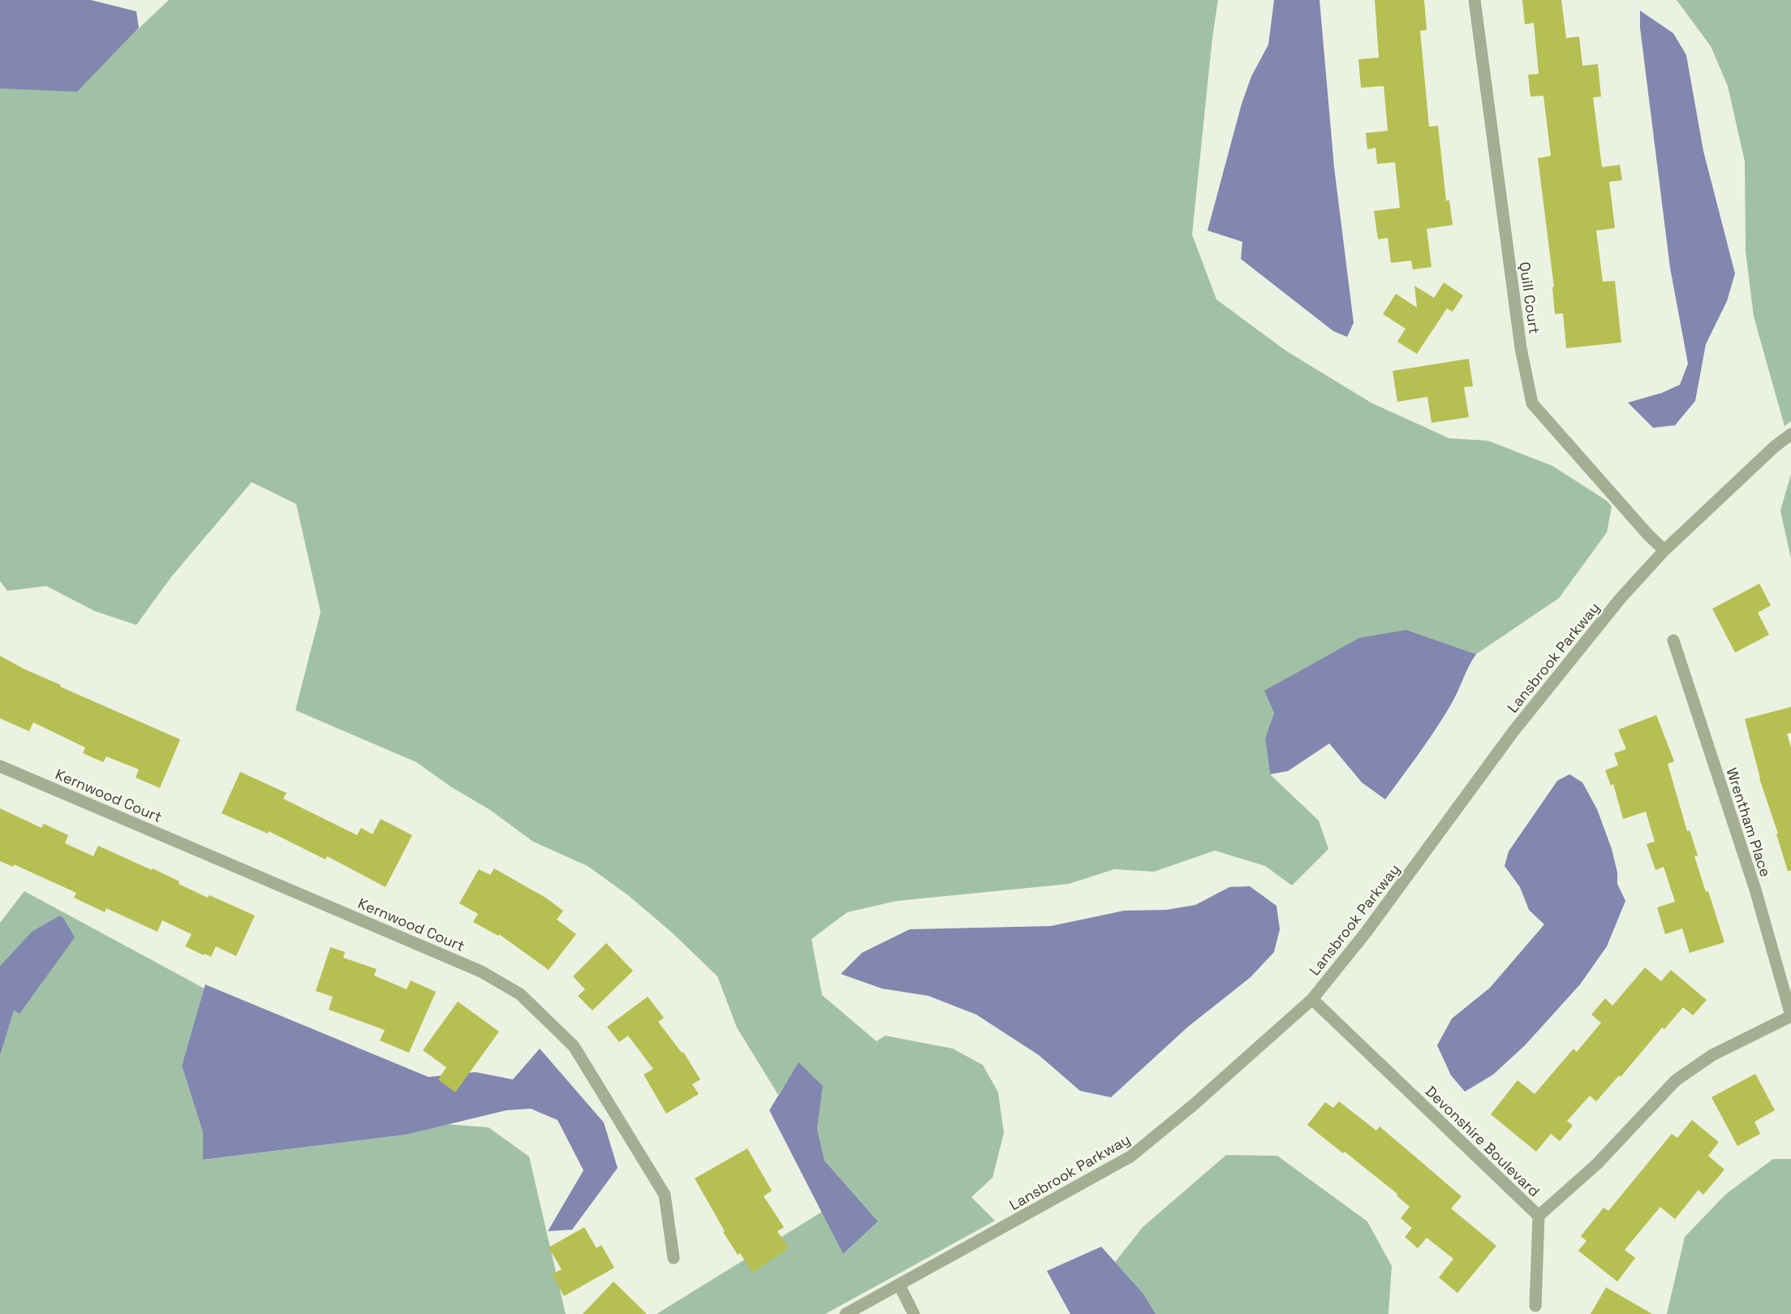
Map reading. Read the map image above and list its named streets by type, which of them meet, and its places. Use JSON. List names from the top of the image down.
{
  "streets": {
    "street": [
      "Quill Court",
      "Lansbrook Parkway",
      "Kernwood Court",
      "Wrentham Place",
      "Devonshire Boulevard"
    ]
  },
  "crossings": [
    ["Quill Court", "Lansbrook Parkway"],
    ["Lansbrook Parkway", "Devonshire Boulevard"],
    ["Wrentham Place", "Devonshire Boulevard"]
  ]
}
